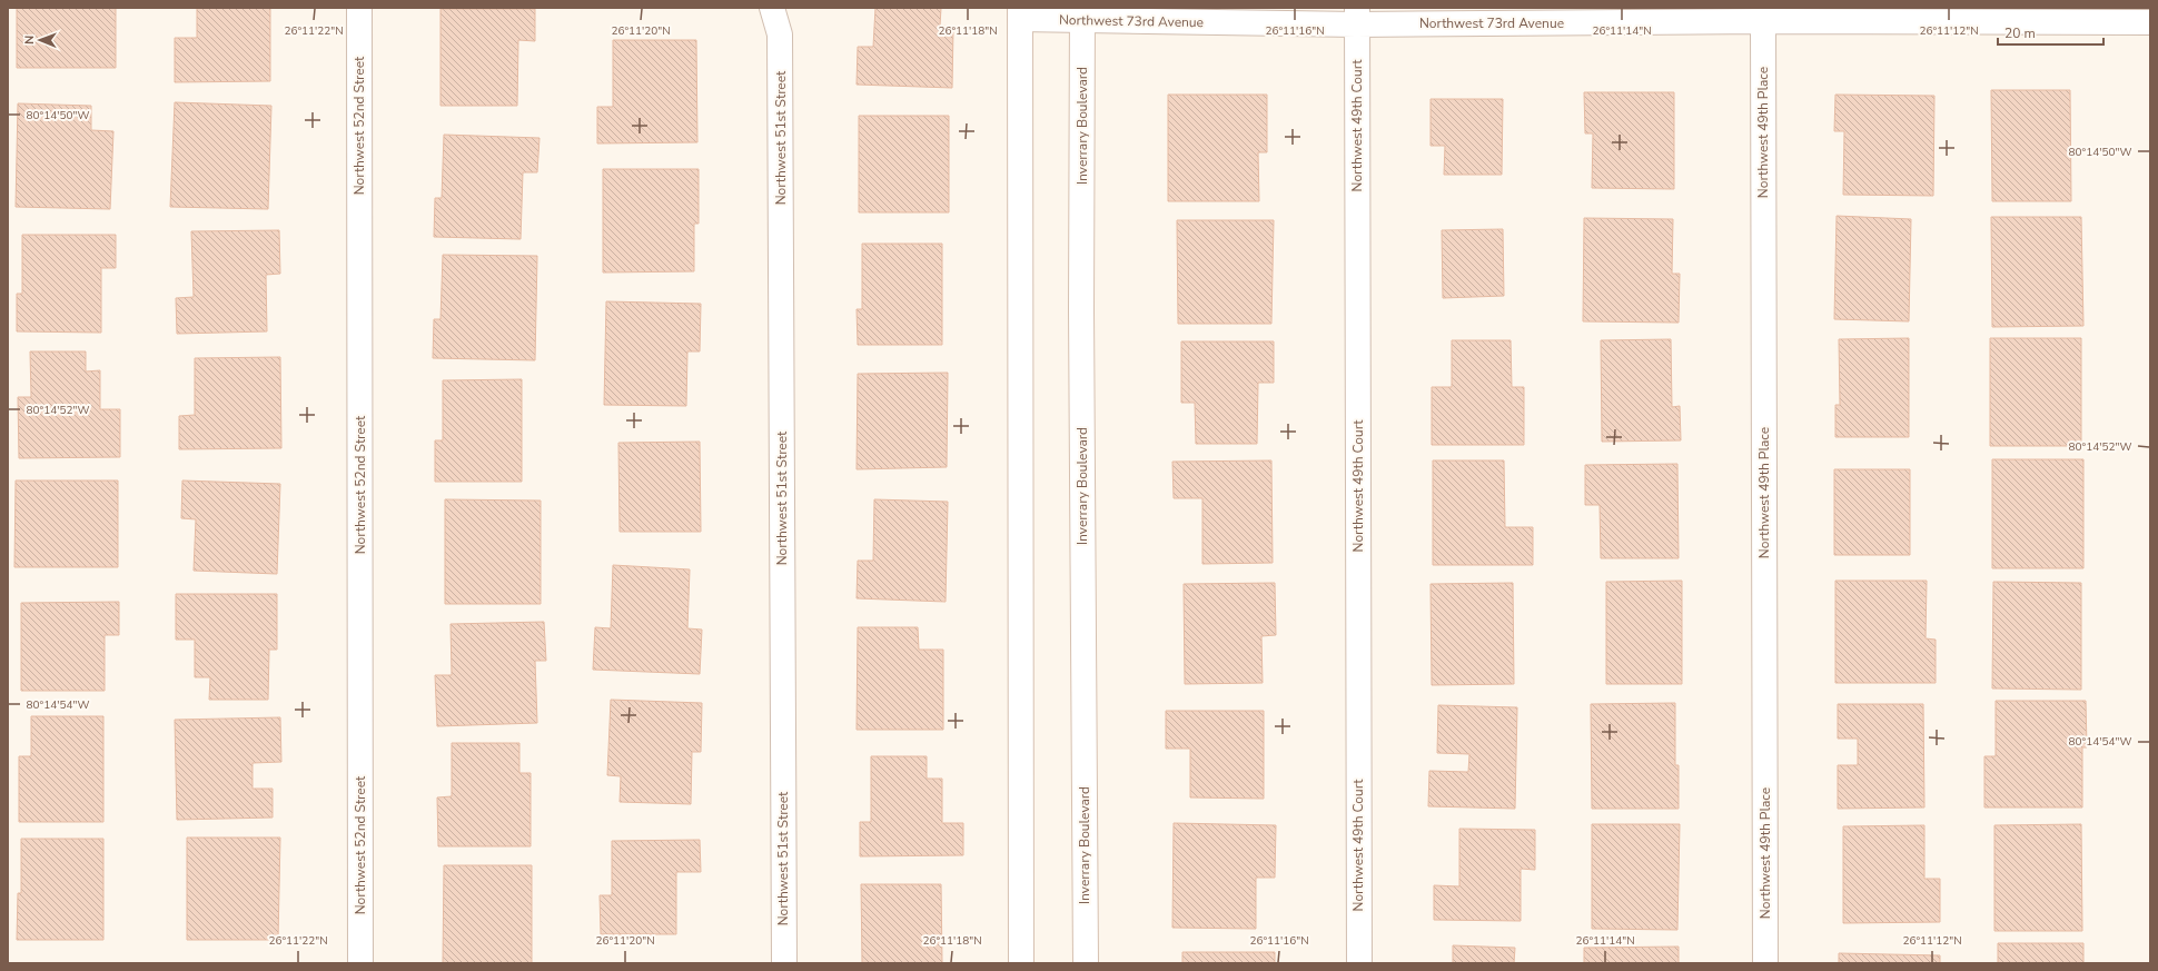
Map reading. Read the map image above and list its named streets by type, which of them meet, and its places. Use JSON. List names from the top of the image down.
{
  "streets": {
    "street": [
      "Northwest 73rd Avenue",
      "Northwest 52nd Street",
      "Inverrary Boulevard",
      "Northwest 49th Court",
      "Northwest 49th Place",
      "Northwest 51st Street"
    ]
  },
  "crossings": [
    ["Northwest 73rd Avenue", "Inverrary Boulevard"],
    ["Northwest 73rd Avenue", "Northwest 49th Court"],
    ["Northwest 73rd Avenue", "Northwest 49th Place"]
  ],
  "scale_bar": "20 m",
  "north": "left",
  "coordinates": [
    "26°11'22\"N",
    "26°11'20\"N",
    "26°11'18\"N",
    "26°11'16\"N",
    "26°11'14\"N",
    "26°11'12\"N",
    "80°14'50\"W",
    "80°14'52\"W",
    "80°14'54\"W"
  ]
}
